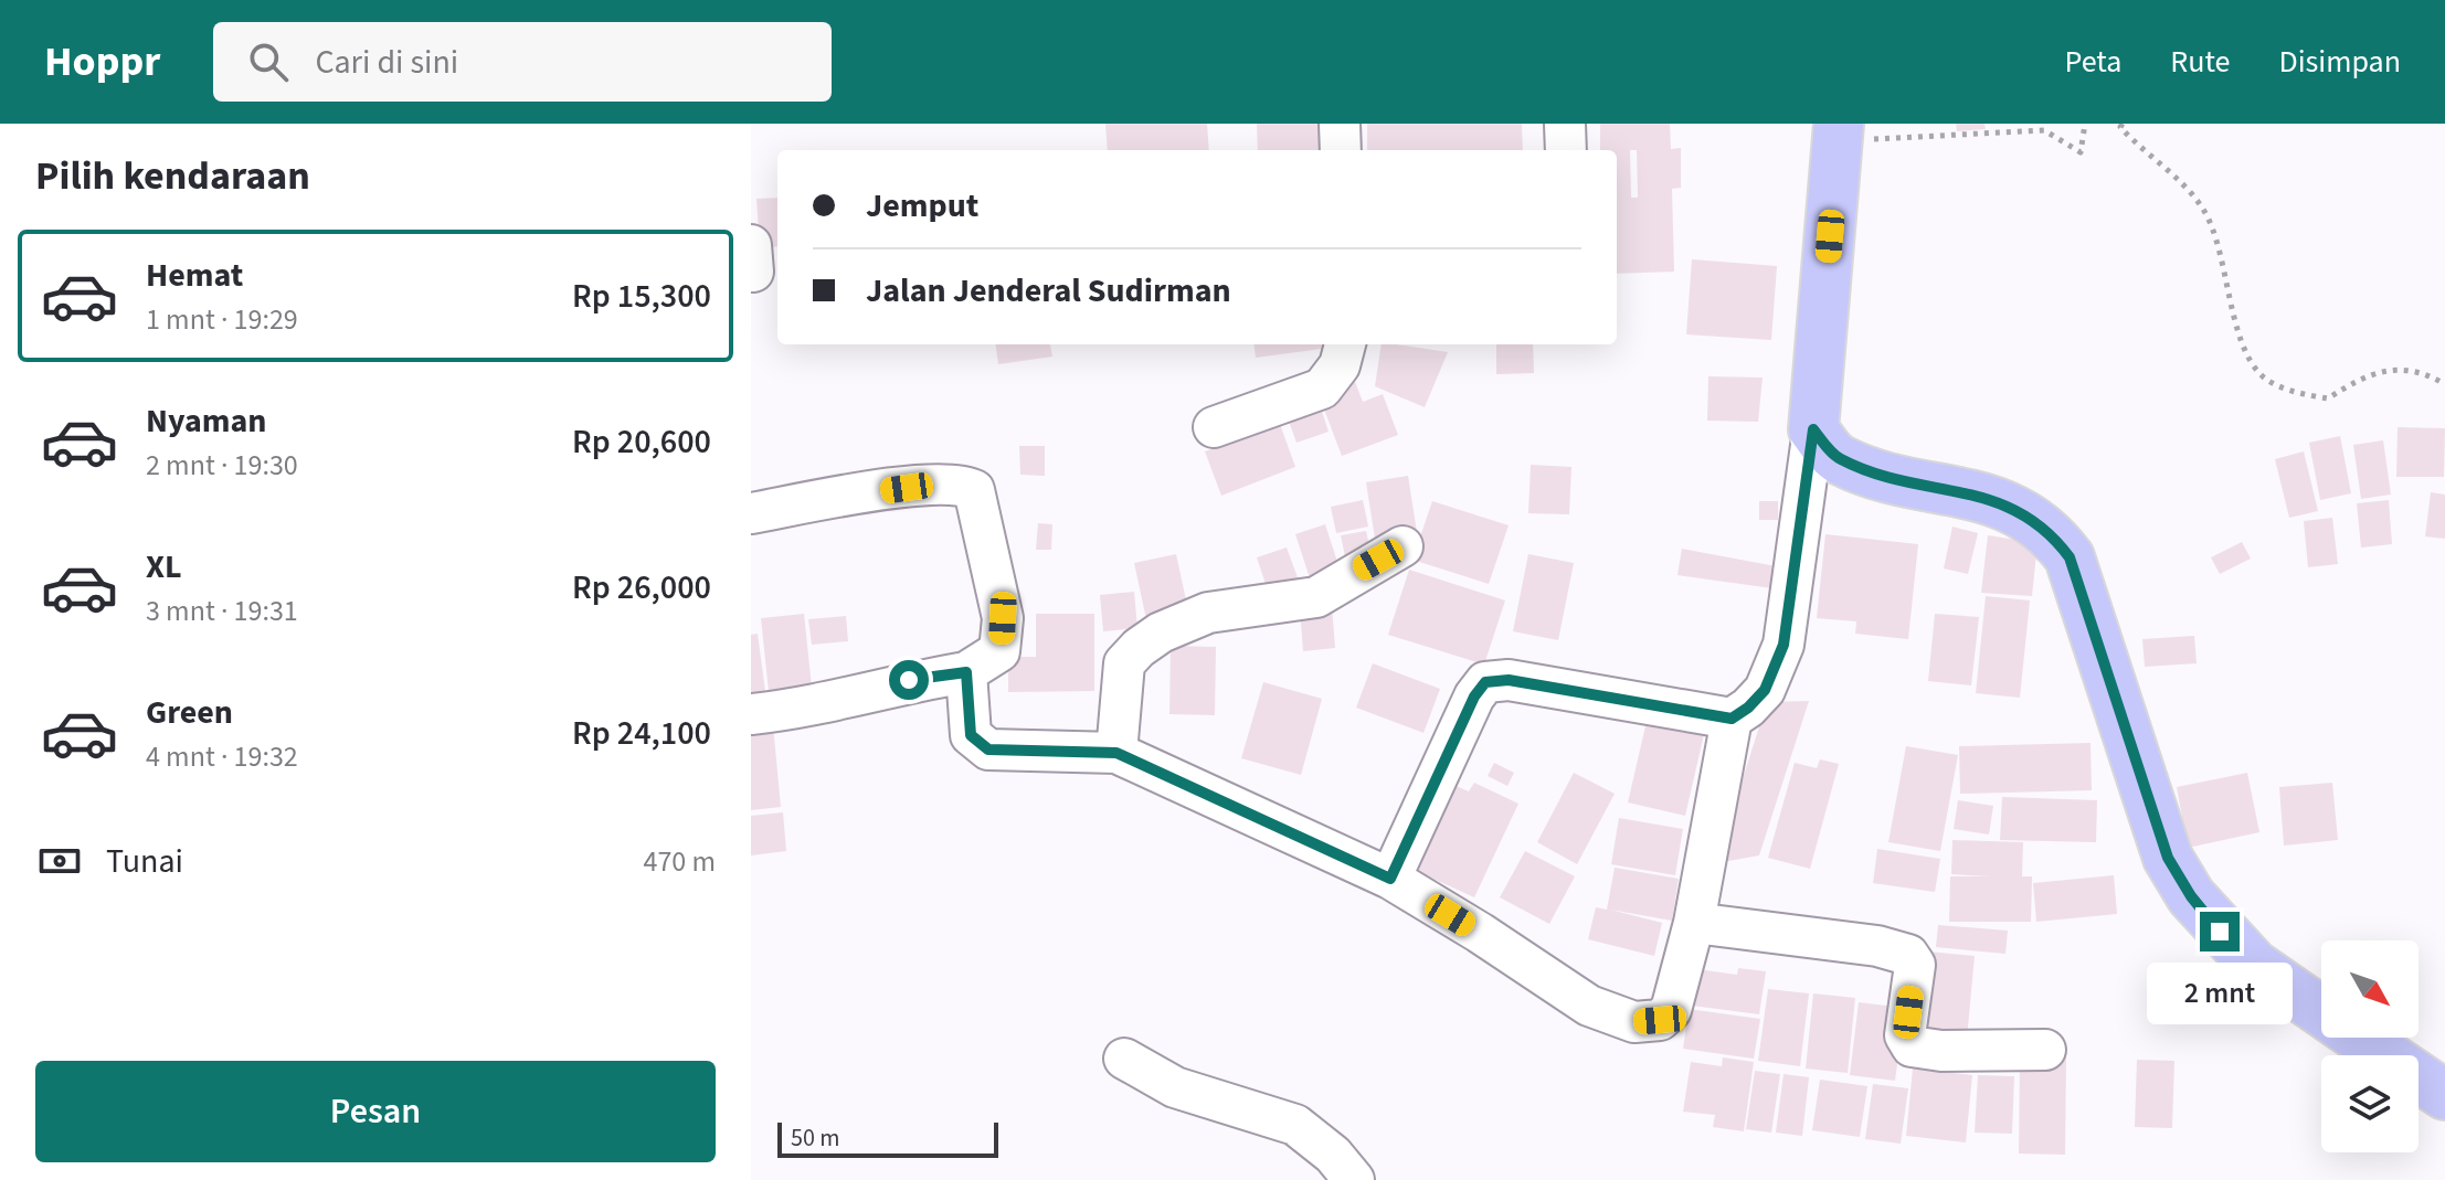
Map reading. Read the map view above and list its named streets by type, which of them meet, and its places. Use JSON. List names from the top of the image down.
{
  "scale_bar": "50 m",
  "north": "bottom right",
  "page": {
    "header": "Hoppr",
    "search": "Cari di sini",
    "nav": ["Peta", "Rute", "Disimpan"],
    "heading": "Pilih kendaraan",
    "banner": ["Jemput", "Jalan Jenderal Sudirman"],
    "list": [
      {
        "name": "Hemat",
        "note": "1 mnt · 19:29",
        "value": "Rp 15,300"
      },
      {
        "name": "Nyaman",
        "note": "2 mnt · 19:30",
        "value": "Rp 20,600"
      },
      {
        "name": "XL",
        "note": "3 mnt · 19:31",
        "value": "Rp 26,000"
      },
      {
        "name": "Green",
        "note": "4 mnt · 19:32",
        "value": "Rp 24,100"
      }
    ],
    "pay": ["Tunai", "470 m"],
    "bubble": "2 mnt",
    "buttons": "Pesan",
    "scale": "50 m"
  }
}
